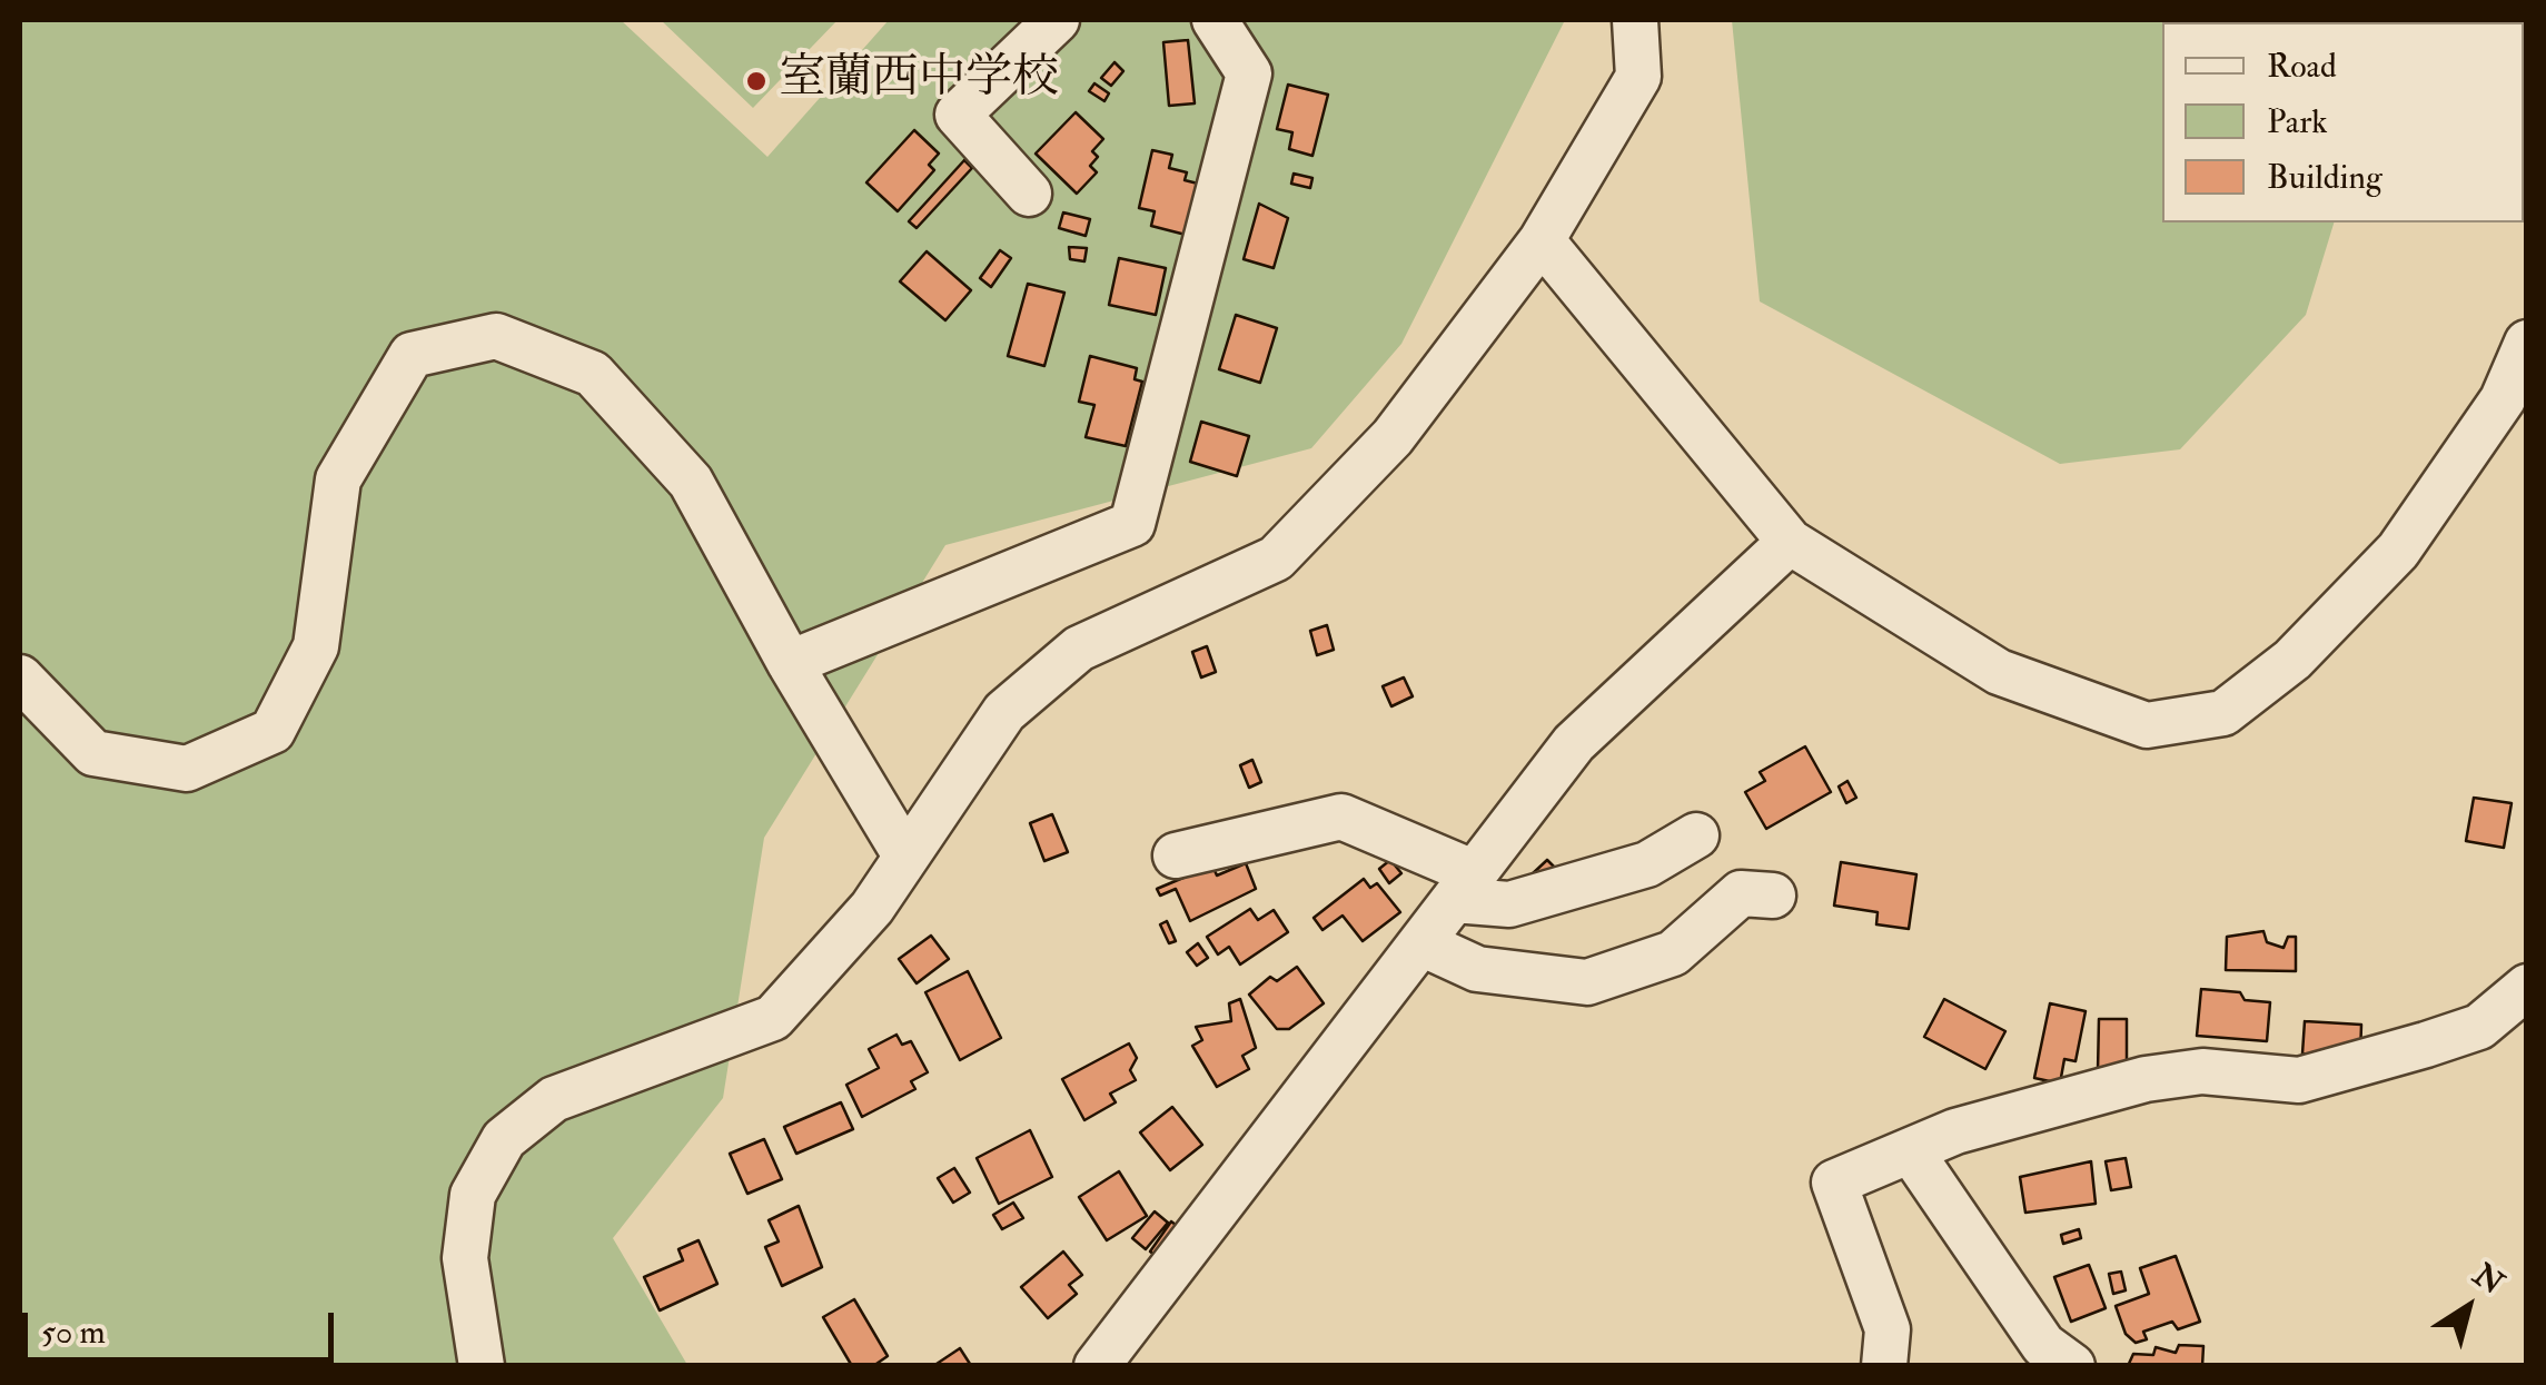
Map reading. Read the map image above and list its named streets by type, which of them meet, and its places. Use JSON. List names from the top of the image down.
{
  "places": ["室蘭西中学校"],
  "legend": ["Road", "Park", "Building"],
  "scale_bar": "50 m",
  "north": "top right"
}
